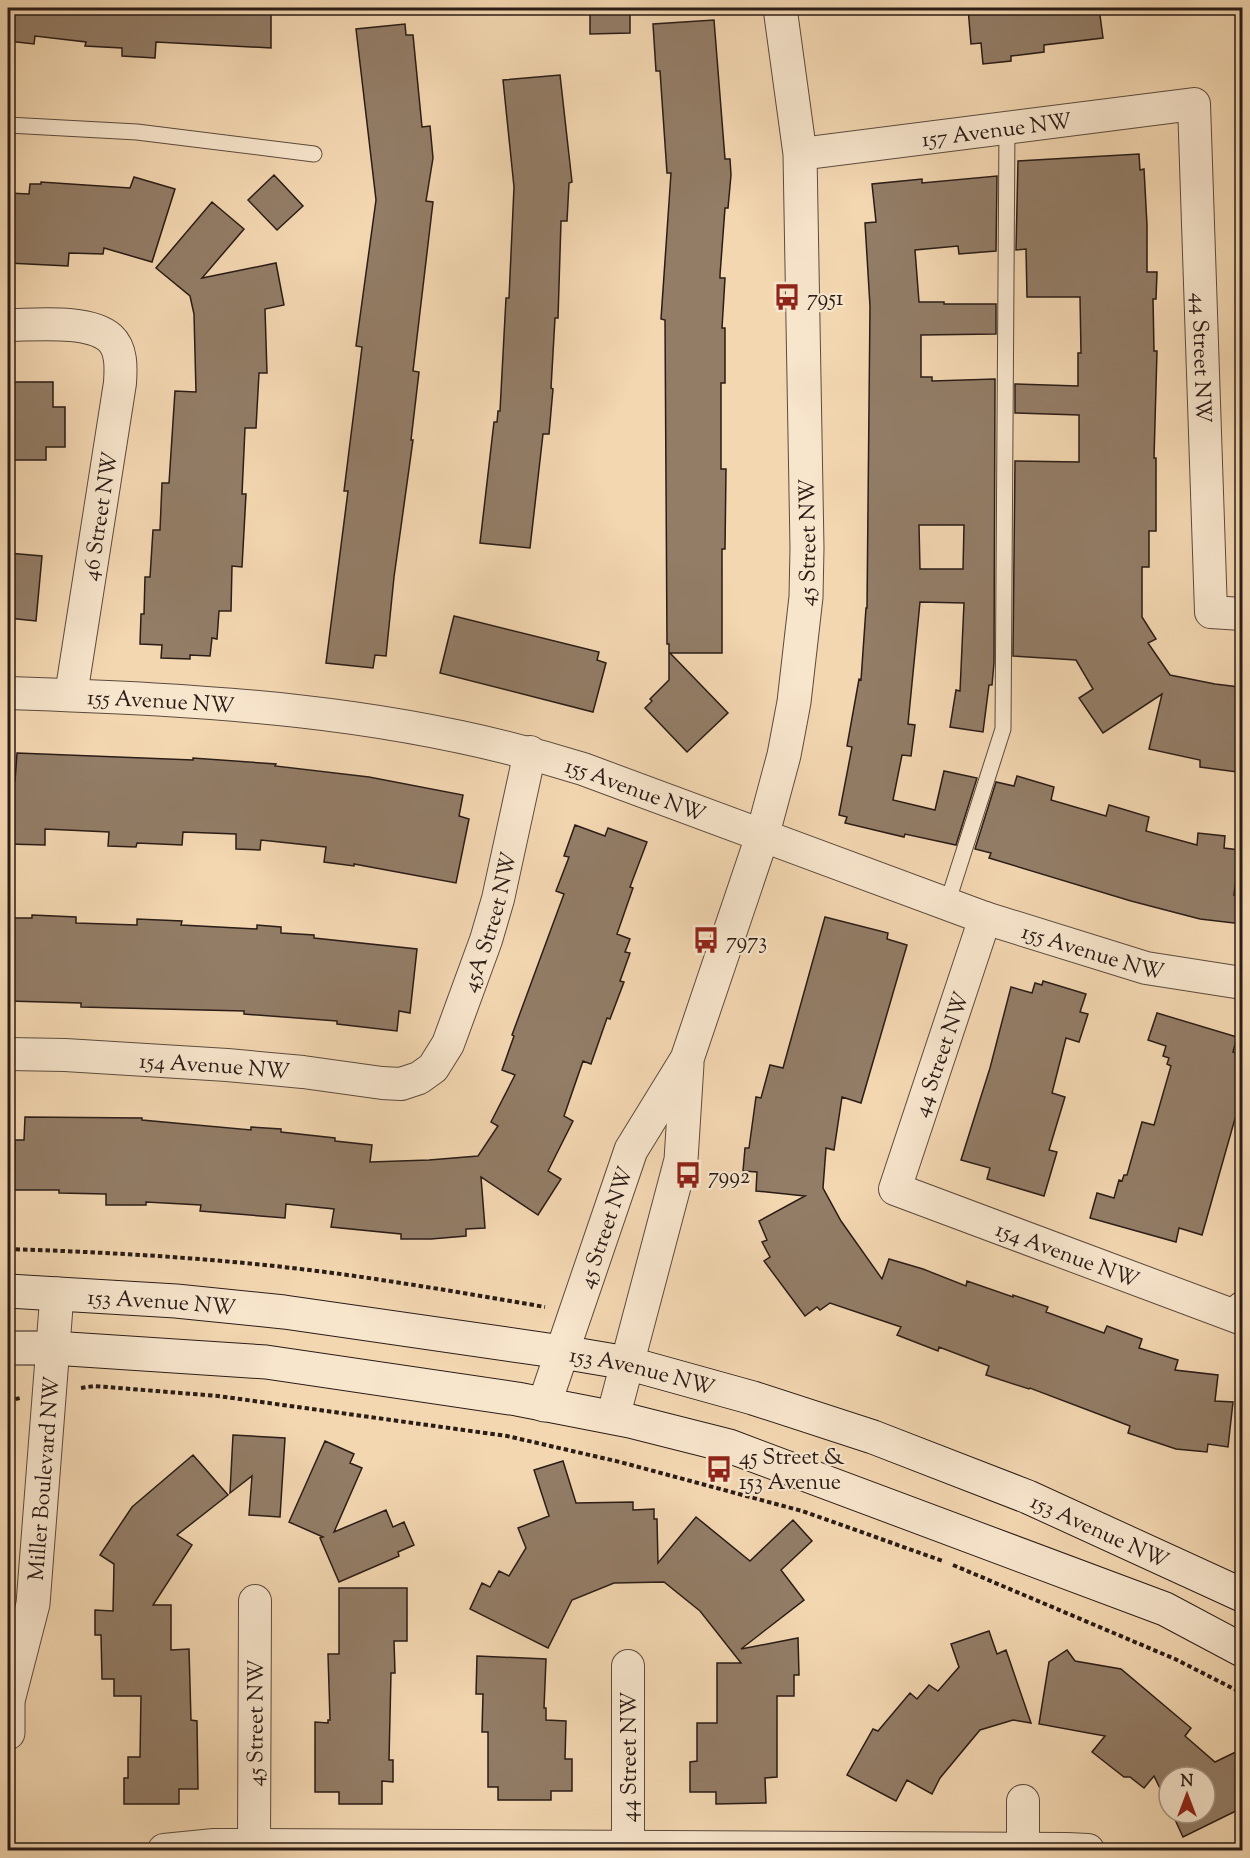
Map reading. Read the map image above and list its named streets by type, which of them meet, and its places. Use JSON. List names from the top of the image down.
{
  "streets": {
    "main road": ["45 Street NW", "153 Avenue NW", "Miller Boulevard NW"],
    "street": [
      "157 Avenue NW",
      "44 Street NW",
      "46 Street NW",
      "155 Avenue NW",
      "45A Street NW",
      "154 Avenue NW"
    ]
  },
  "crossings": [
    ["157 Avenue NW", "44 Street NW"],
    ["157 Avenue NW", "45 Street NW"],
    ["44 Street NW", "155 Avenue NW"],
    ["44 Street NW", "154 Avenue NW"],
    ["46 Street NW", "155 Avenue NW"],
    ["45 Street NW", "155 Avenue NW"],
    ["45 Street NW", "153 Avenue NW"],
    ["155 Avenue NW", "45A Street NW"],
    ["45A Street NW", "154 Avenue NW"],
    ["153 Avenue NW", "Miller Boulevard NW"]
  ],
  "places": {
    "bus stop": [
      "7951",
      "7973",
      "7992",
      "45 Street & 153 Avenue"
    ]
  },
  "north": "top"
}
